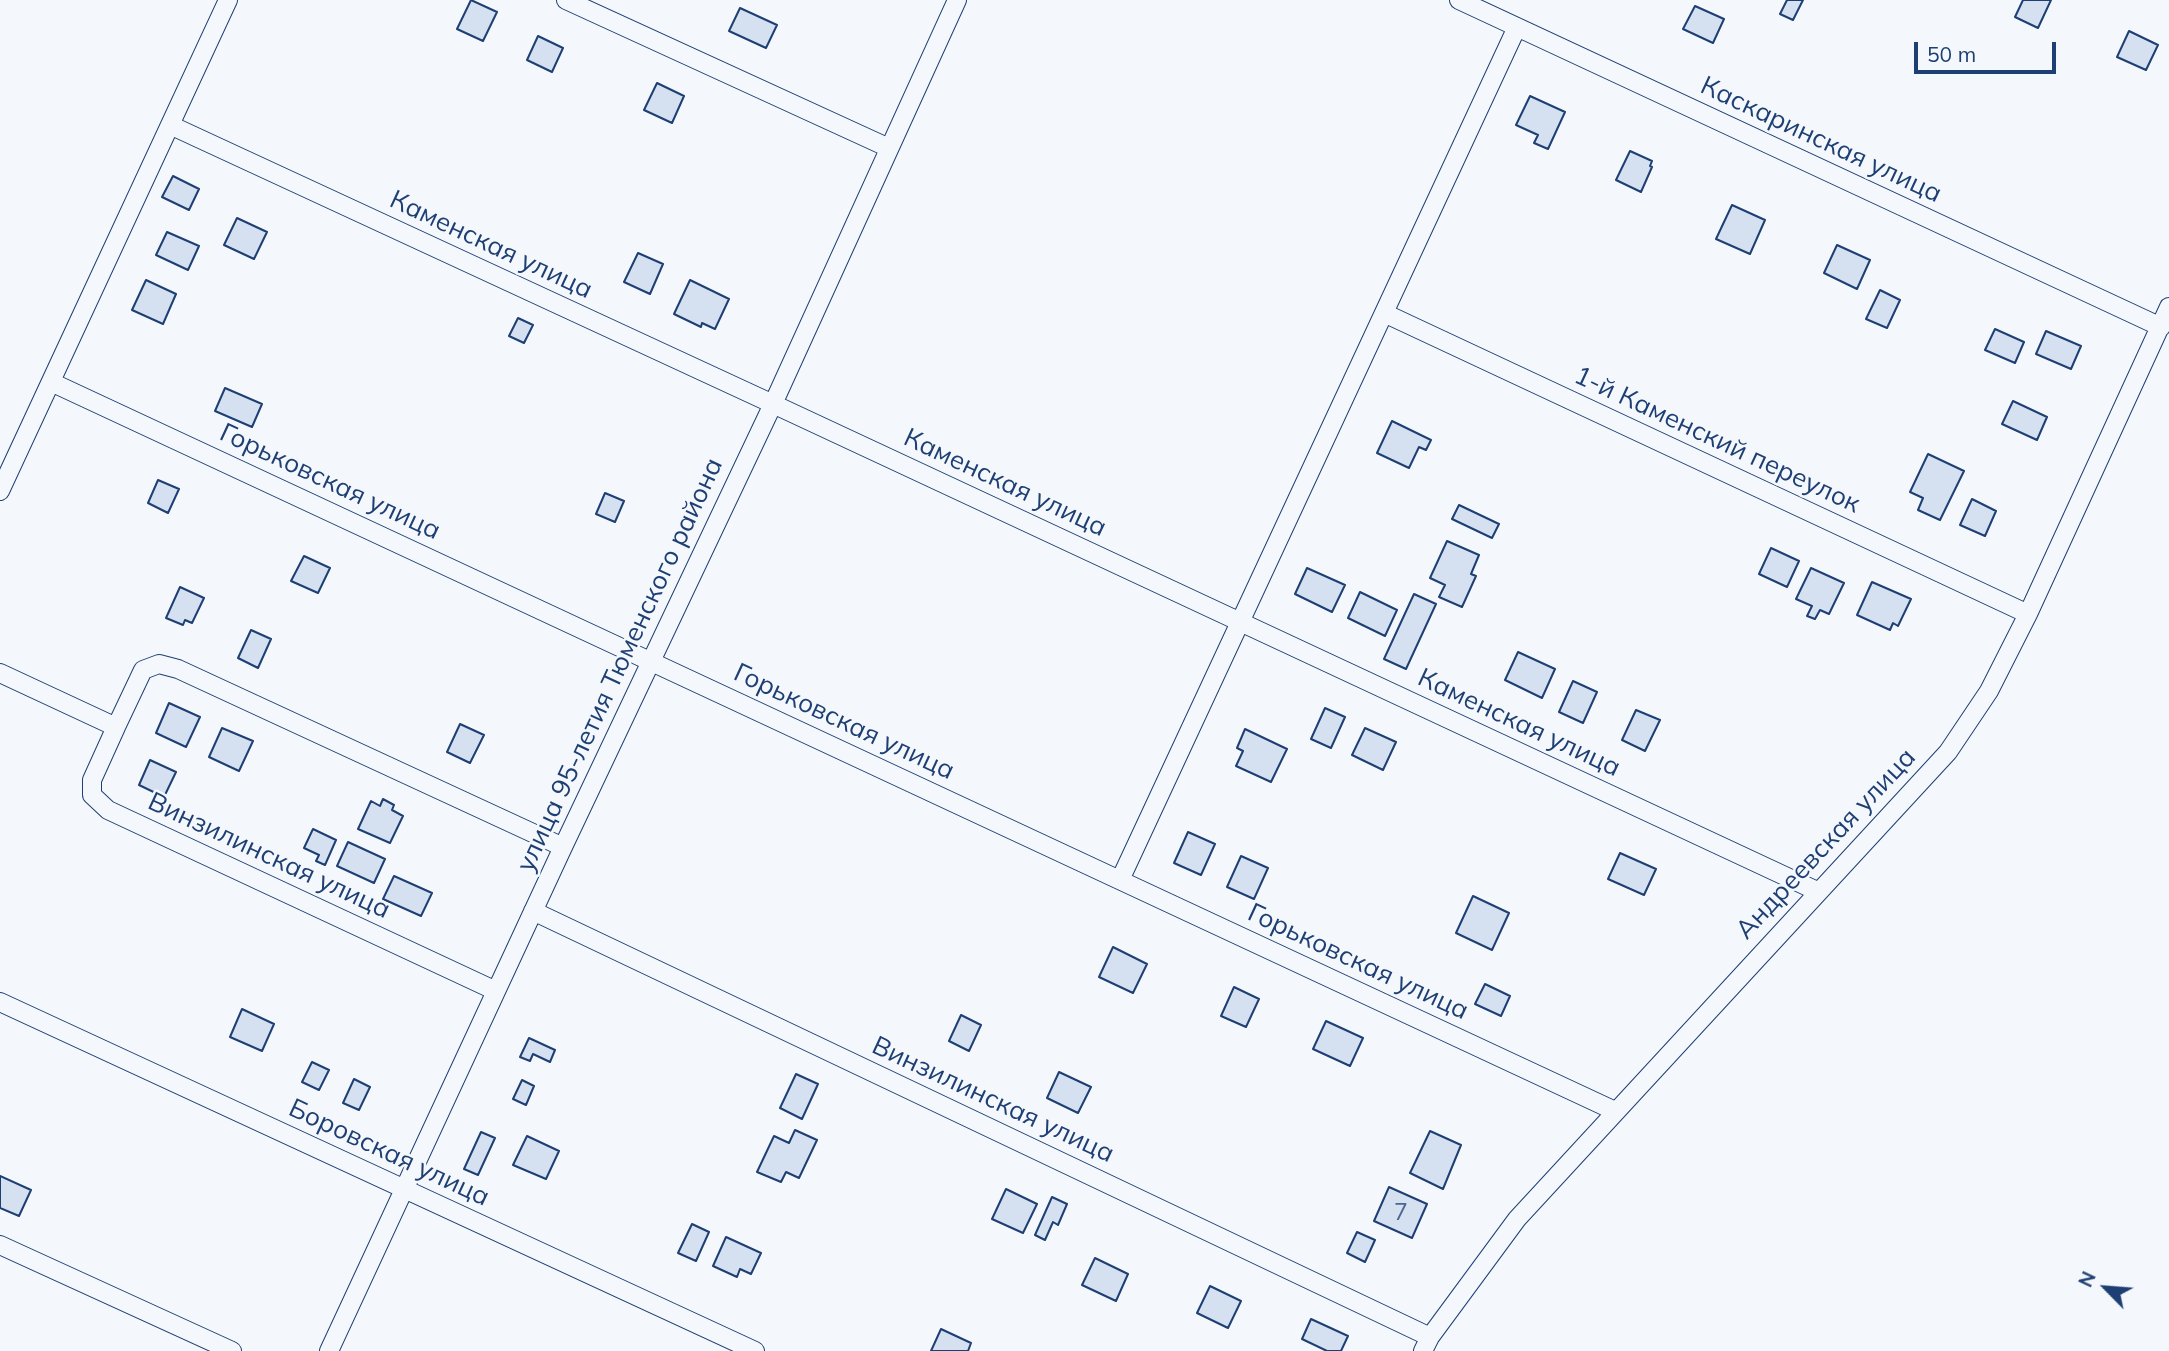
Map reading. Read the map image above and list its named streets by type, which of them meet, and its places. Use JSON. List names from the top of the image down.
{
  "streets": {
    "street": [
      "Каскаринская улица",
      "Каменская улица",
      "1-й Каменский переулок",
      "Горьковская улица",
      "улица 95-летия Тюменского района",
      "Андреевская улица",
      "Винзилинская улица",
      "Боровская улица"
    ]
  },
  "crossings": [
    ["Каскаринская улица", "Андреевская улица"],
    ["Каменская улица", "улица 95-летия Тюменского района"],
    ["Каменская улица", "Андреевская улица"],
    ["1-й Каменский переулок", "Андреевская улица"],
    ["Горьковская улица", "улица 95-летия Тюменского района"],
    ["Горьковская улица", "Андреевская улица"],
    ["улица 95-летия Тюменского района", "Винзилинская улица"],
    ["улица 95-летия Тюменского района", "Боровская улица"],
    ["Андреевская улица", "Винзилинская улица"]
  ],
  "house_numbers": ["7"],
  "scale_bar": "50 m",
  "north": "top left"
}
